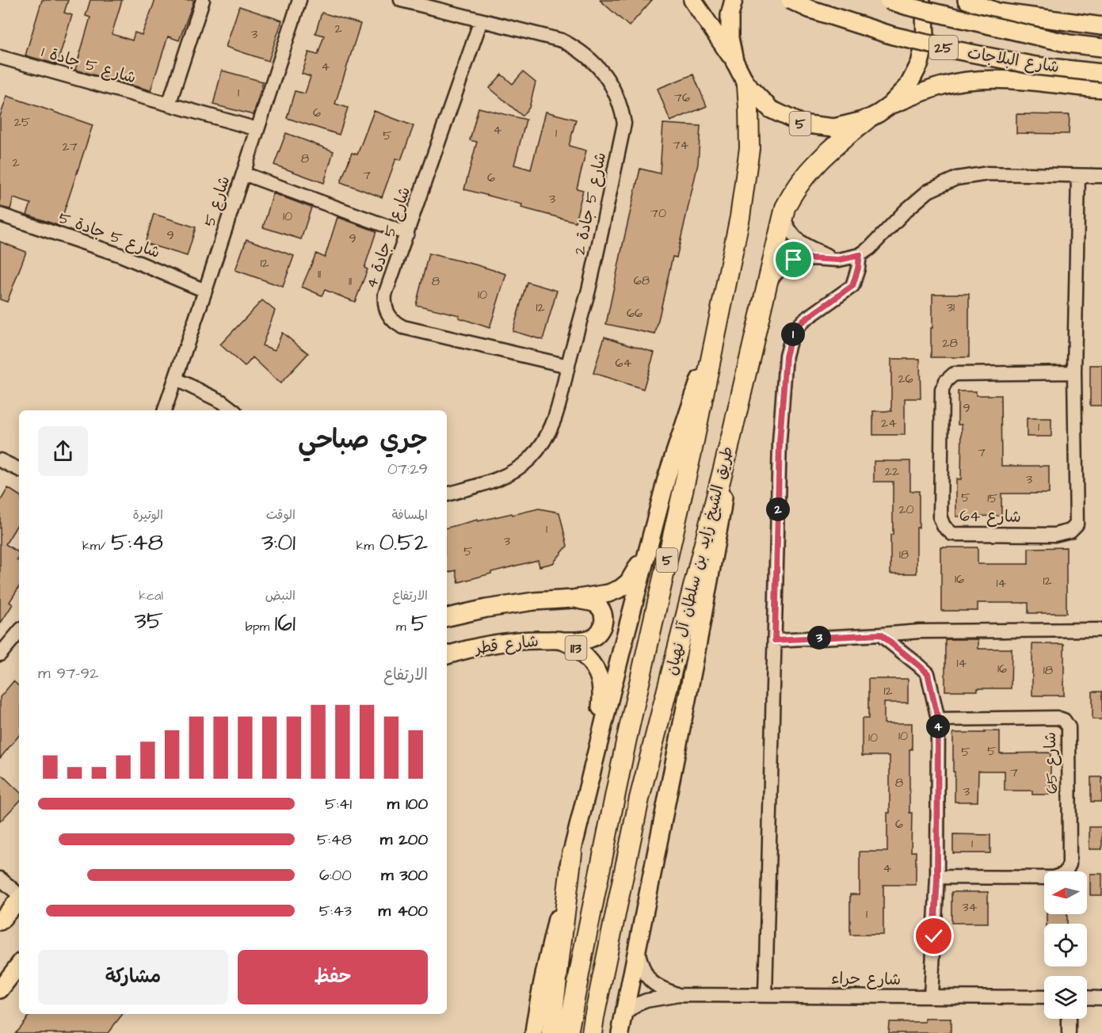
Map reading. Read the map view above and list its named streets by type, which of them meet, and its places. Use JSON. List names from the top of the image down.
{
  "streets": {
    "highway": ["5", "طريق الشيخ زايد بن سلطان آل نهيان"],
    "main road": [
      "25",
      "شارع البلاجات",
      "شارع قطر",
      "113"
    ],
    "street": [
      "شارع 5 جادة 1",
      "شارع 5",
      "شارع 5 جادة 2",
      "شارع 5 جادة 5",
      "شارع 5 جادة 4",
      "شارع 64",
      "شارع 65",
      "شارع حراء"
    ]
  },
  "crossings": [
    ["شارع 5 جادة 1", "شارع 5"],
    ["5", "طريق الشيخ زايد بن سلطان آل نهيان"],
    ["شارع 5", "شارع 5 جادة 5"],
    ["شارع 5 جادة 2", "شارع 5 جادة 4"]
  ],
  "house_numbers": [
    "2",
    "3",
    "4",
    "1",
    "76",
    "6",
    "25",
    "4",
    "1",
    "5",
    "74",
    "27",
    "8",
    "2",
    "7",
    "6",
    "3",
    "70",
    "10",
    "9",
    "9",
    "12",
    "11",
    "68",
    "11",
    "8",
    "10",
    "12",
    "31",
    "66",
    "28",
    "64",
    "26",
    "9",
    "24",
    "1",
    "7",
    "22",
    "3",
    "5",
    "15",
    "20",
    "1",
    "3",
    "5",
    "18",
    "16",
    "12",
    "14",
    "14",
    "16",
    "18",
    "12",
    "10",
    "10",
    "5",
    "5",
    "7",
    "8",
    "3",
    "6",
    "1",
    "4",
    "34",
    "1"
  ],
  "north": "left",
  "page": {
    "pins": [
      "1",
      "2",
      "3",
      "4"
    ],
    "heading": ["جري صباحي", "07:29"],
    "stats": [
      ["المسافة", "0.52 km"],
      ["الوقت", "3:01"],
      ["الوتيرة", "5:48 /km"],
      ["الارتفاع", "5 m"],
      ["النبض", "161 bpm"],
      ["kcal", "35"]
    ],
    "chart": ["الارتفاع", "92–97 m"],
    "list": [
      {
        "name": "100 m",
        "note": "5:41"
      },
      {
        "name": "200 m",
        "note": "5:48"
      },
      {
        "name": "300 m",
        "note": "6:00"
      },
      {
        "name": "400 m",
        "note": "5:43"
      }
    ],
    "buttons": ["حفظ", "مشاركة"]
  }
}
